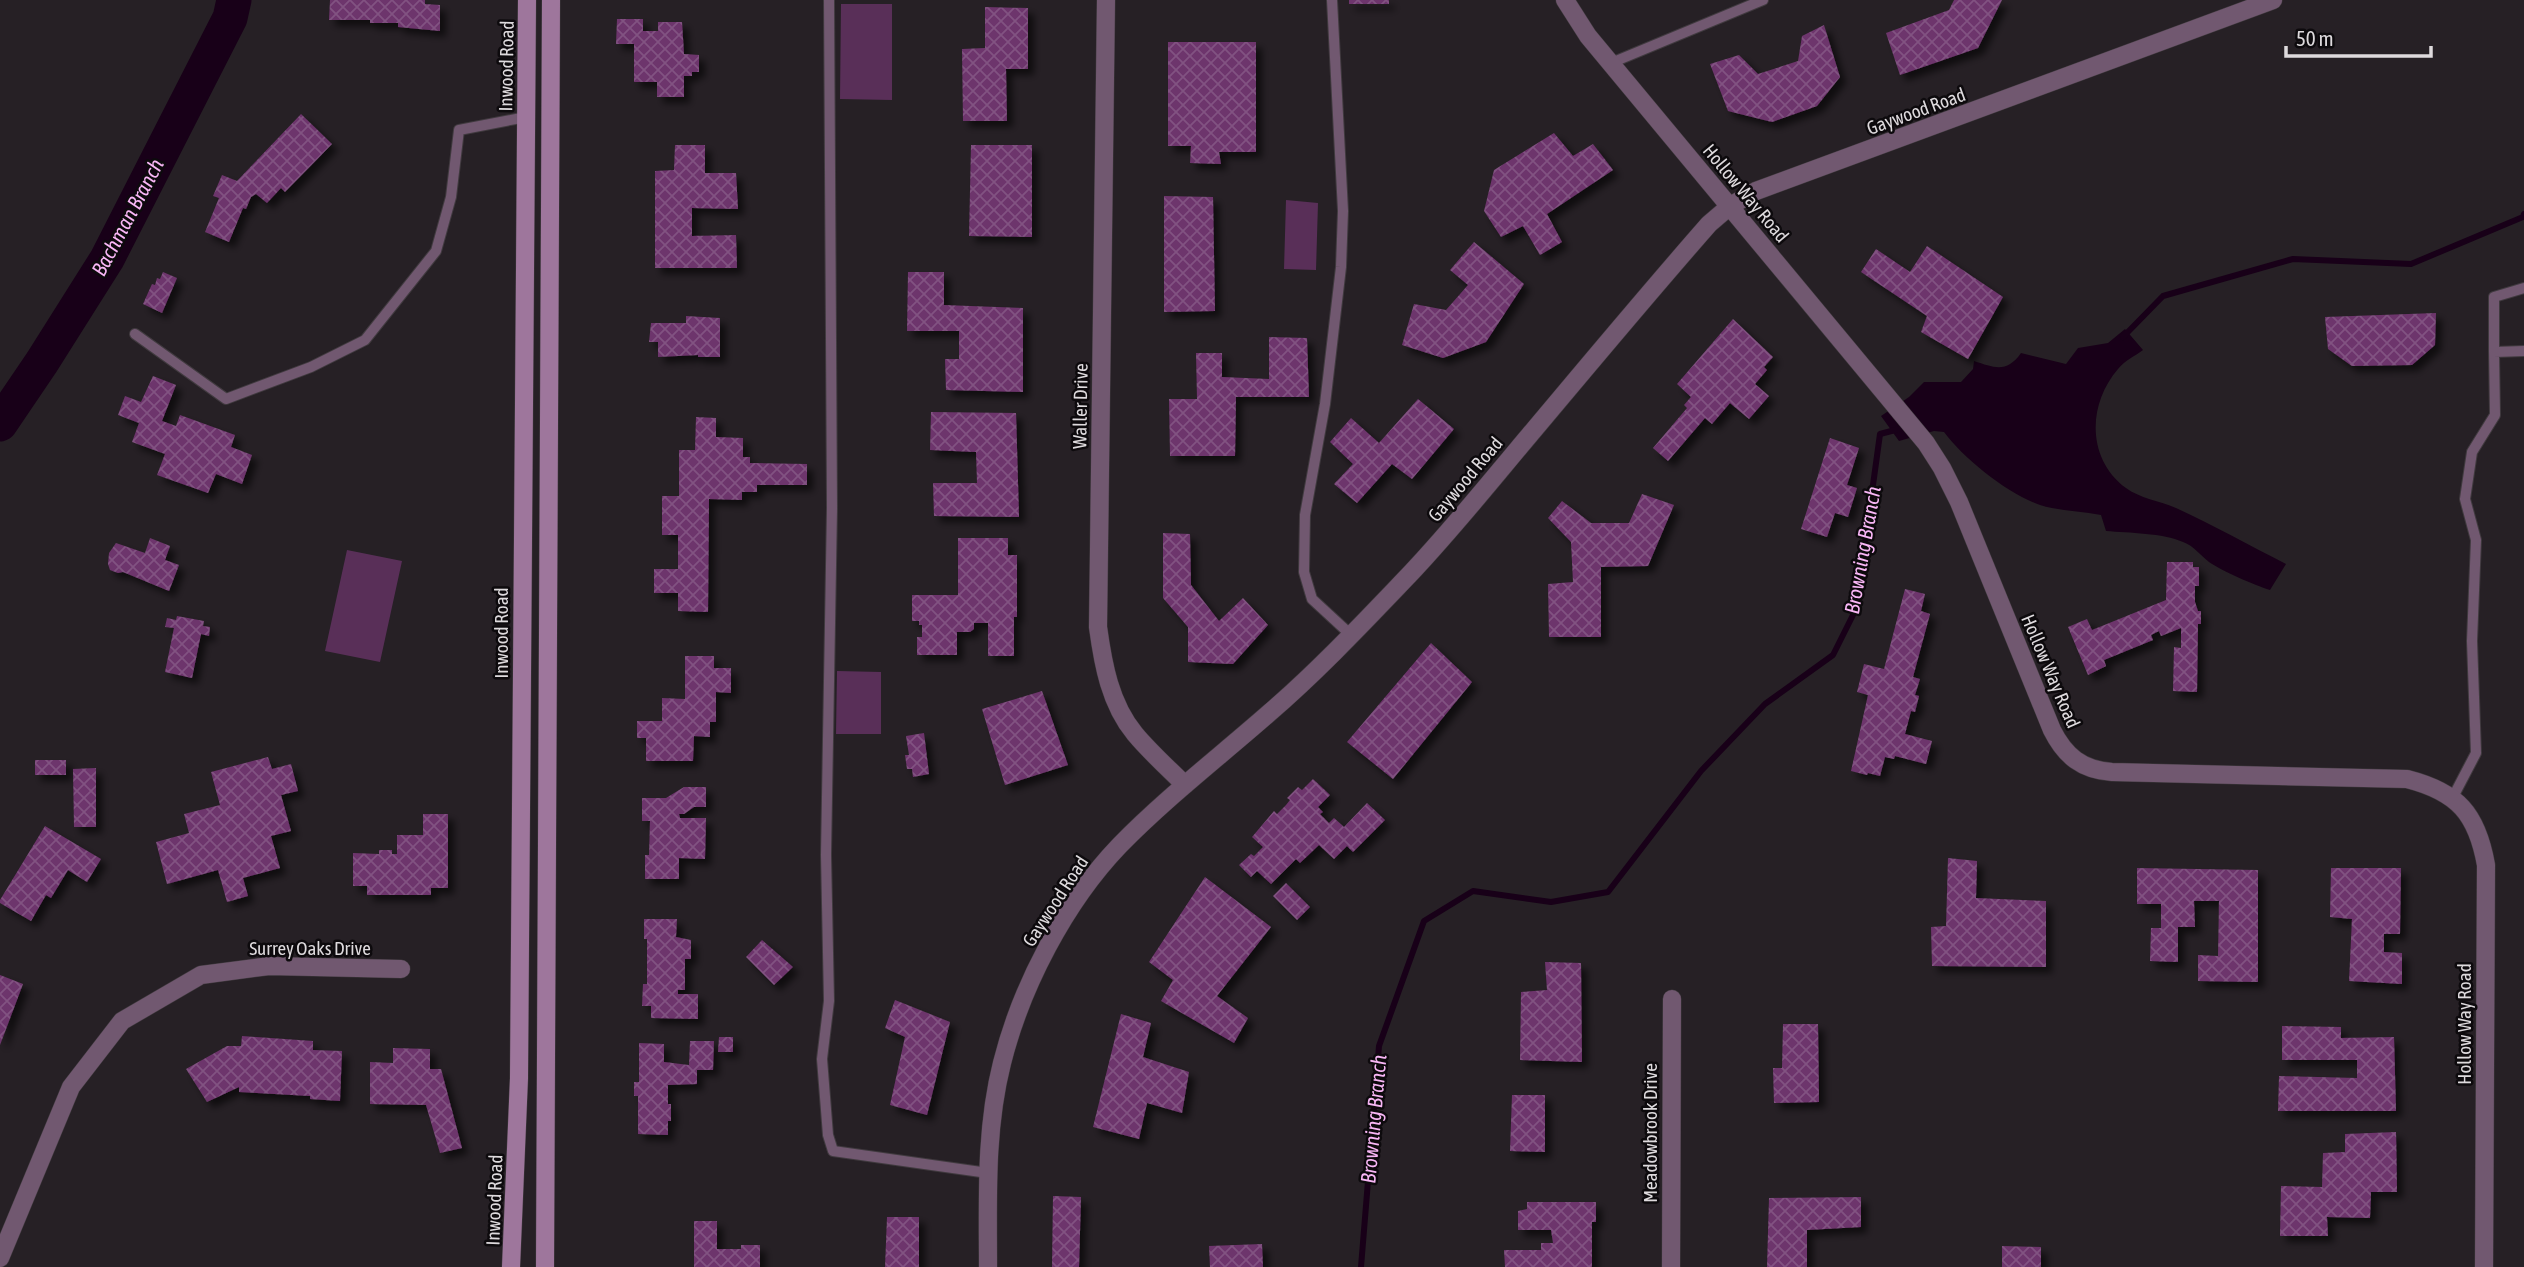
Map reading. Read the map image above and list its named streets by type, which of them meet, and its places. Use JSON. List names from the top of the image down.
{
  "streets": {
    "main road": ["Inwood Road"],
    "street": [
      "Gaywood Road",
      "Hollow Way Road",
      "Waller Drive",
      "Surrey Oaks Drive",
      "Meadowbrook Drive"
    ]
  },
  "crossings": [
    ["Gaywood Road", "Hollow Way Road"],
    ["Gaywood Road", "Waller Drive"]
  ],
  "water": ["Bachman Branch", "Browning Branch"],
  "scale_bar": "50 m"
}
